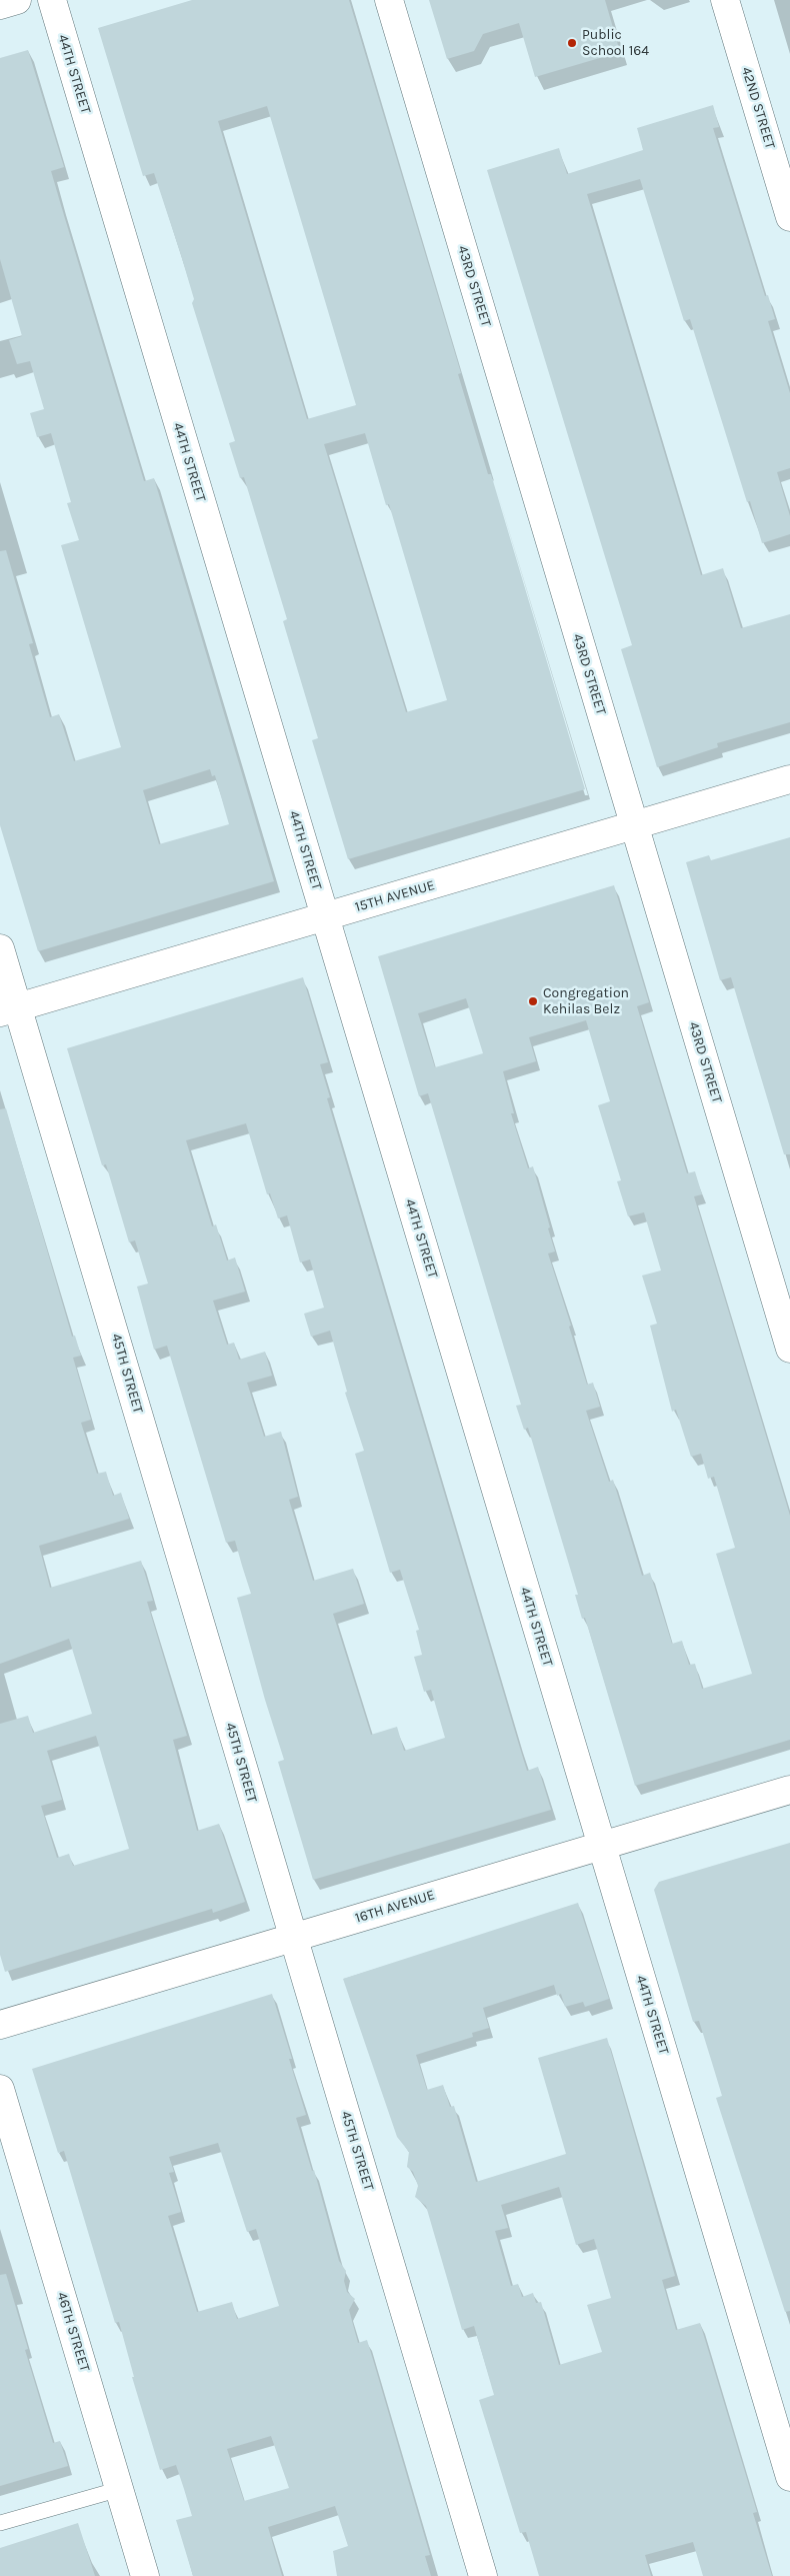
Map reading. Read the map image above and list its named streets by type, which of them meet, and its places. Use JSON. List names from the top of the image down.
{
  "streets": {
    "street": [
      "44TH STREET",
      "42ND STREET",
      "43RD STREET",
      "15TH AVENUE",
      "45TH STREET",
      "16TH AVENUE",
      "46TH STREET"
    ]
  },
  "crossings": [
    ["44TH STREET", "15TH AVENUE"],
    ["44TH STREET", "16TH AVENUE"],
    ["43RD STREET", "15TH AVENUE"],
    ["15TH AVENUE", "45TH STREET"],
    ["45TH STREET", "16TH AVENUE"]
  ],
  "places": ["Public School 164", "Congregation Kehilas Belz"]
}
